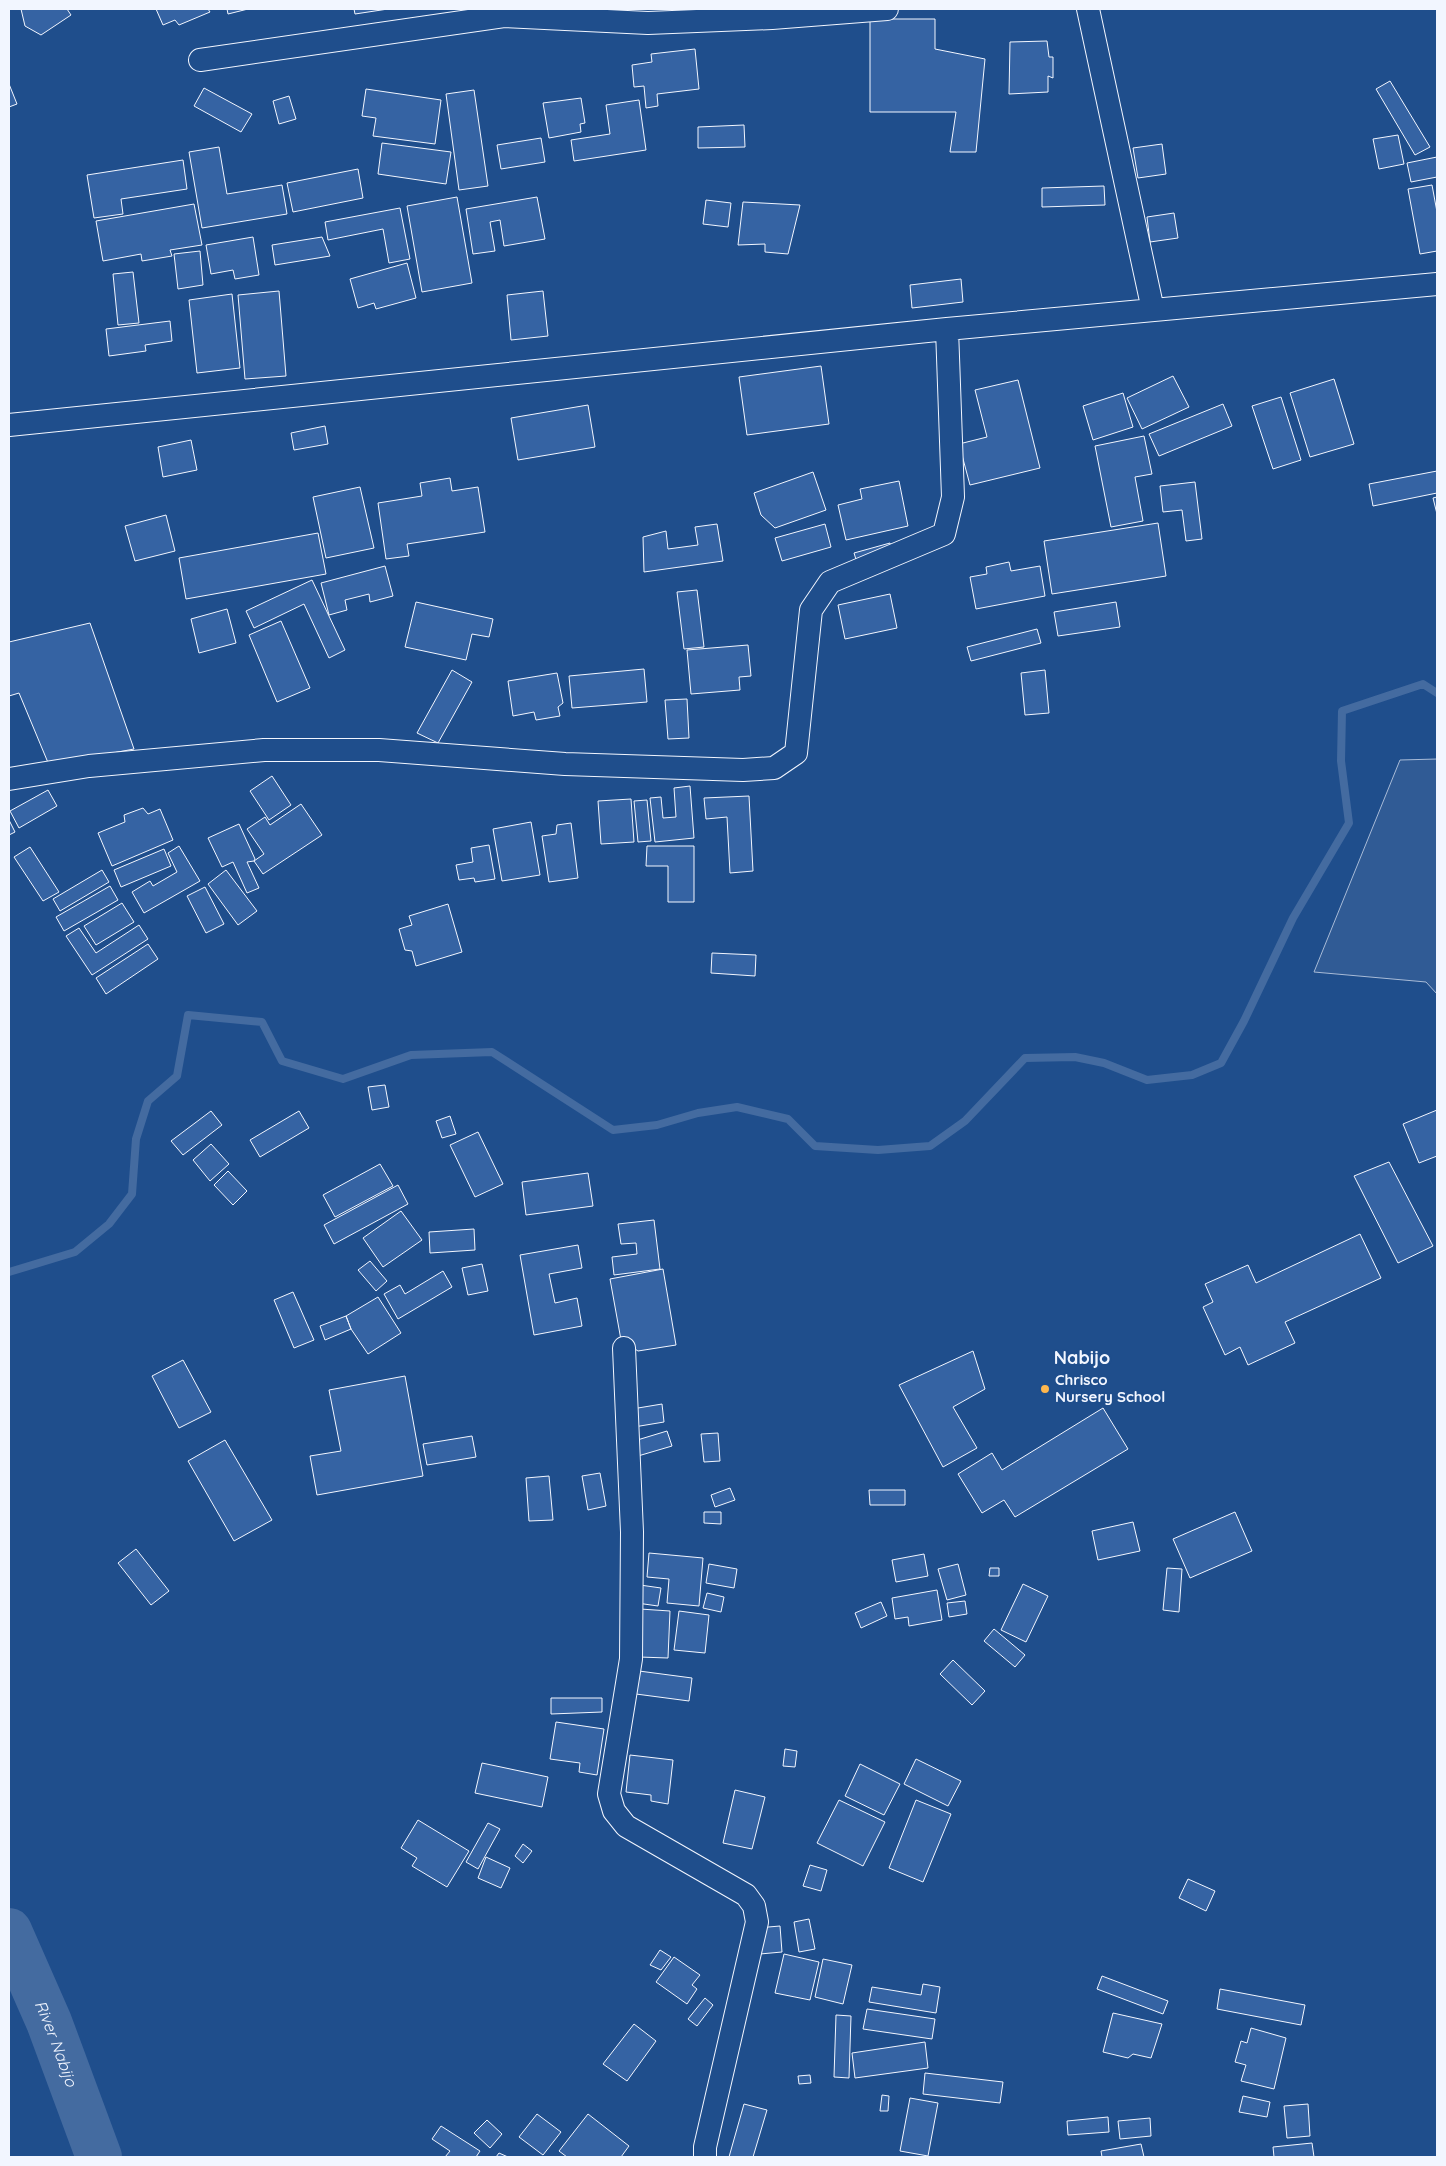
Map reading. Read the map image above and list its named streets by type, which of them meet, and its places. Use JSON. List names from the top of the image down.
{
  "districts": ["Nabijo"],
  "water": ["River Nabijo"],
  "places": ["Chrisco Nursery School"]
}
